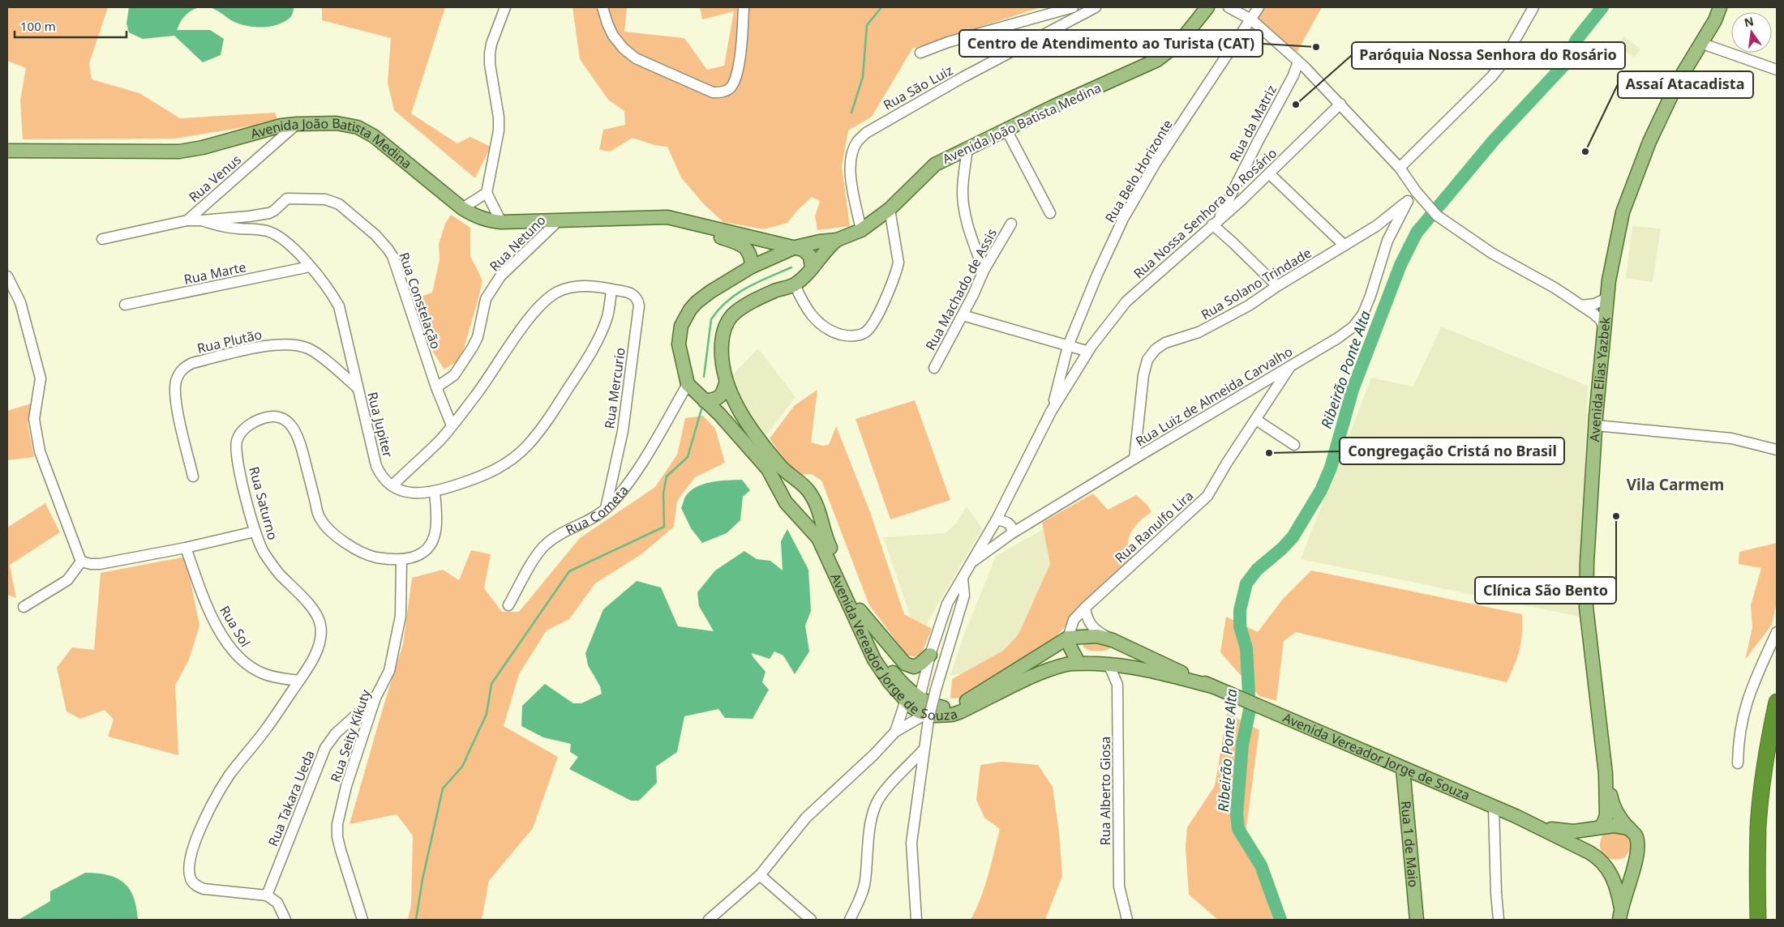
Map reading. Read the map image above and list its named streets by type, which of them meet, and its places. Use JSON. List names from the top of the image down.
{
  "streets": {
    "main road": [
      "Avenida João Batista Medina",
      "Avenida Elias Yazbek",
      "Avenida Vereador Jorge de Souza",
      "Rua 1 de Maio"
    ],
    "street": [
      "Rua São Luiz",
      "Rua da Matriz",
      "Rua Belo Horizonte",
      "Rua Venus",
      "Rua Nossa Senhora do Rosário",
      "Rua Netuno",
      "Rua Marte",
      "Rua Solano Trindade",
      "Rua Machado de Assis",
      "Rua Constelação",
      "Rua Plutão",
      "Rua Mercurio",
      "Rua Luiz de Almeida Carvalho",
      "Rua Jupiter",
      "Rua Saturno",
      "Rua Cometa",
      "Rua Ranulfo Lira",
      "Rua Sol",
      "Rua Seity Kikuty",
      "Rua Alberto Giosa",
      "Rua Takara Ueda"
    ]
  },
  "crossings": [
    ["Rua São Luiz", "Avenida João Batista Medina"],
    ["Avenida João Batista Medina", "Rua Venus"],
    ["Avenida João Batista Medina", "Rua Netuno"],
    ["Rua da Matriz", "Rua Nossa Senhora do Rosário"],
    ["Rua Belo Horizonte", "Rua Nossa Senhora do Rosário"],
    ["Rua Venus", "Rua Constelação"],
    ["Rua Netuno", "Rua Constelação"],
    ["Rua Marte", "Rua Jupiter"],
    ["Rua Solano Trindade", "Rua Luiz de Almeida Carvalho"],
    ["Rua Constelação", "Rua Jupiter"],
    ["Rua Plutão", "Rua Jupiter"],
    ["Avenida Elias Yazbek", "Avenida Vereador Jorge de Souza"],
    ["Rua Mercurio", "Rua Jupiter"],
    ["Rua Mercurio", "Rua Cometa"],
    ["Rua Luiz de Almeida Carvalho", "Rua Ranulfo Lira"],
    ["Rua Jupiter", "Rua Saturno"],
    ["Rua Saturno", "Rua Sol"],
    ["Rua Saturno", "Rua Seity Kikuty"],
    ["Rua Saturno", "Rua Takara Ueda"],
    ["Rua Ranulfo Lira", "Avenida Vereador Jorge de Souza"],
    ["Avenida Vereador Jorge de Souza", "Rua Alberto Giosa"],
    ["Avenida Vereador Jorge de Souza", "Rua 1 de Maio"],
    ["Rua Seity Kikuty", "Rua Takara Ueda"]
  ],
  "districts": ["Vila Carmem"],
  "water": ["Ribeirão Ponte Alta"],
  "places": [
    "Centro de Atendimento ao Turista (CAT)",
    "Paróquia Nossa Senhora do Rosário",
    "Assaí Atacadista",
    "Congregação Cristá no Brasil",
    "Clínica São Bento"
  ],
  "scale_bar": "100 m",
  "north": "top"
}
